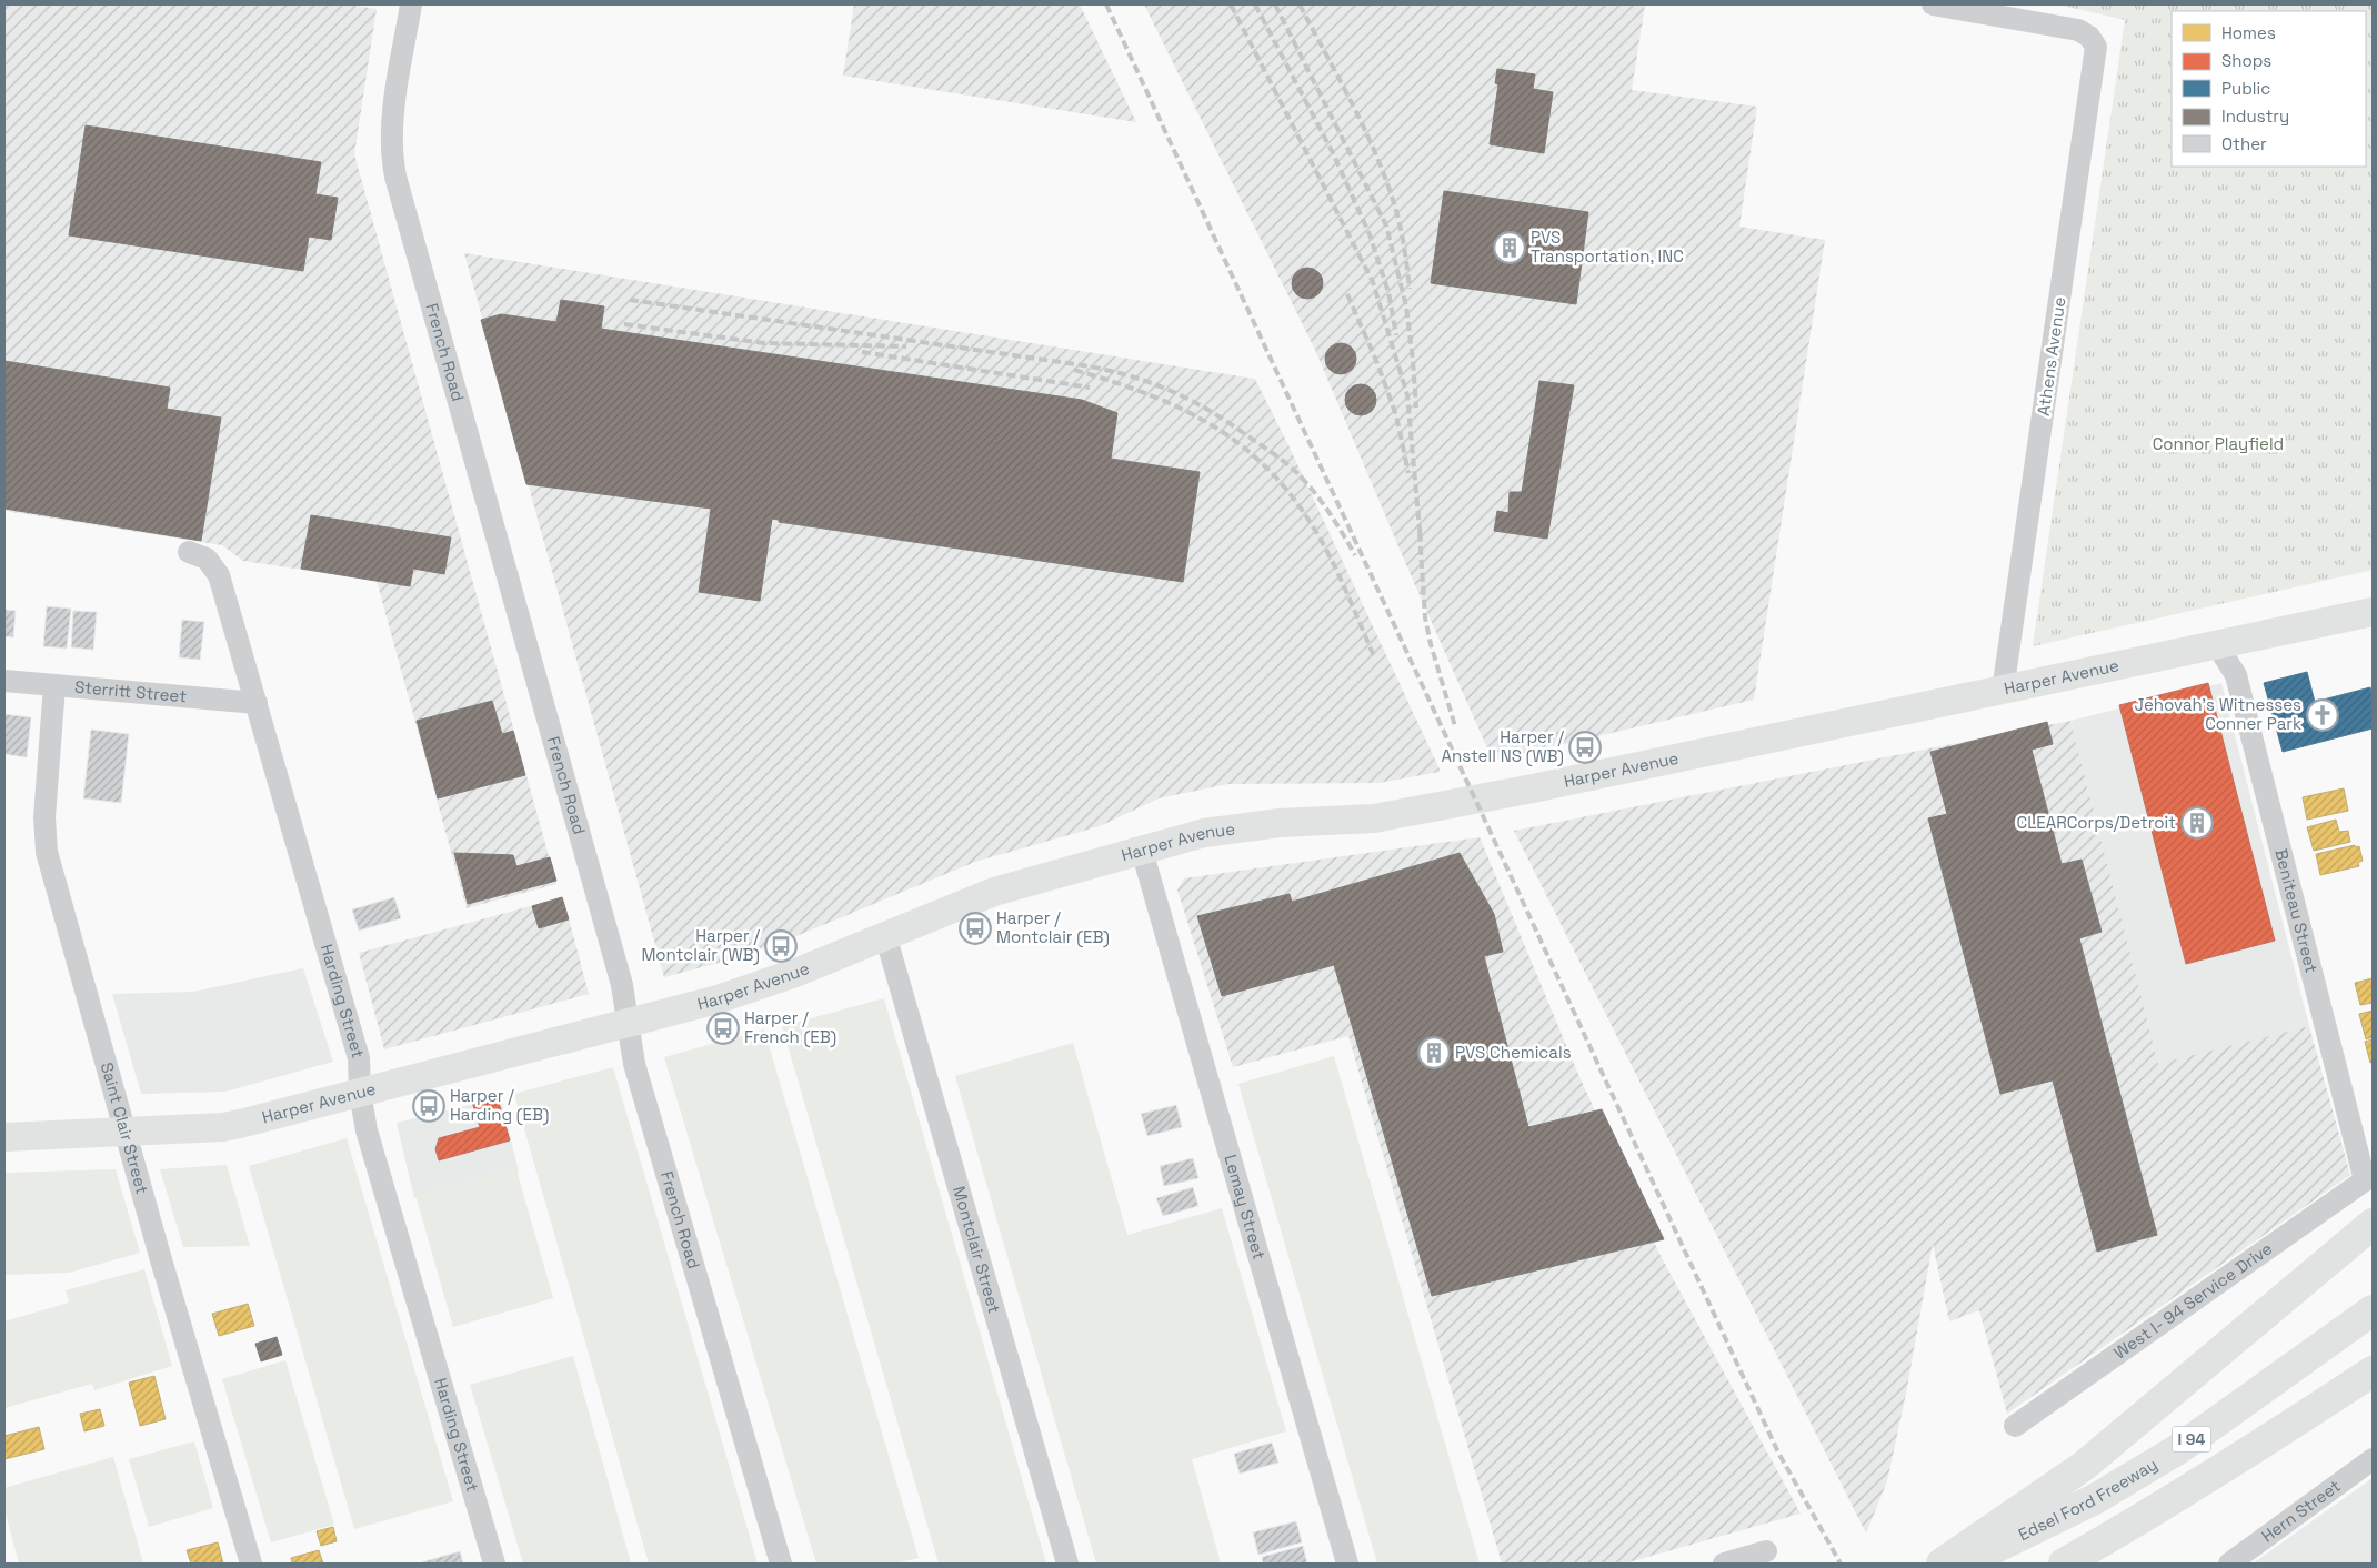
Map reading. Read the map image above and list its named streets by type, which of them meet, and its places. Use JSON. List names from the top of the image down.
{
  "streets": {
    "highway": ["I 94", "Edsel Ford Freeway"],
    "main road": ["Harper Avenue"],
    "street": [
      "French Road",
      "Athens Avenue",
      "Sterritt Street",
      "Beniteau Street",
      "Harding Street",
      "Saint Clair Street",
      "Lemay Street",
      "Montclair Street",
      "West I- 94 Service Drive",
      "Hern Street"
    ]
  },
  "crossings": [
    ["French Road", "Harper Avenue"],
    ["Athens Avenue", "Harper Avenue"],
    ["Harper Avenue", "Beniteau Street"],
    ["Harper Avenue", "Harding Street"],
    ["Harper Avenue", "Saint Clair Street"],
    ["Harper Avenue", "Lemay Street"],
    ["Harper Avenue", "Montclair Street"],
    ["Sterritt Street", "Harding Street"],
    ["Sterritt Street", "Saint Clair Street"],
    ["Beniteau Street", "West I- 94 Service Drive"]
  ],
  "parks": ["Connor Playfield"],
  "places": {
    "building": ["PVS Transportation, INC", "CLEARCorps/Detroit", "PVS Chemicals"],
    "church": ["Jehovah's Witnesses Conner Park"],
    "bus stop": [
      "Harper / Anstell NS (WB)",
      "Harper / Montclair (EB)",
      "Harper / Montclair (WB)",
      "Harper / French (EB)",
      "Harper / Harding (EB)"
    ]
  },
  "legend": [
    "Homes",
    "Shops",
    "Public",
    "Industry",
    "Other"
  ]
}
